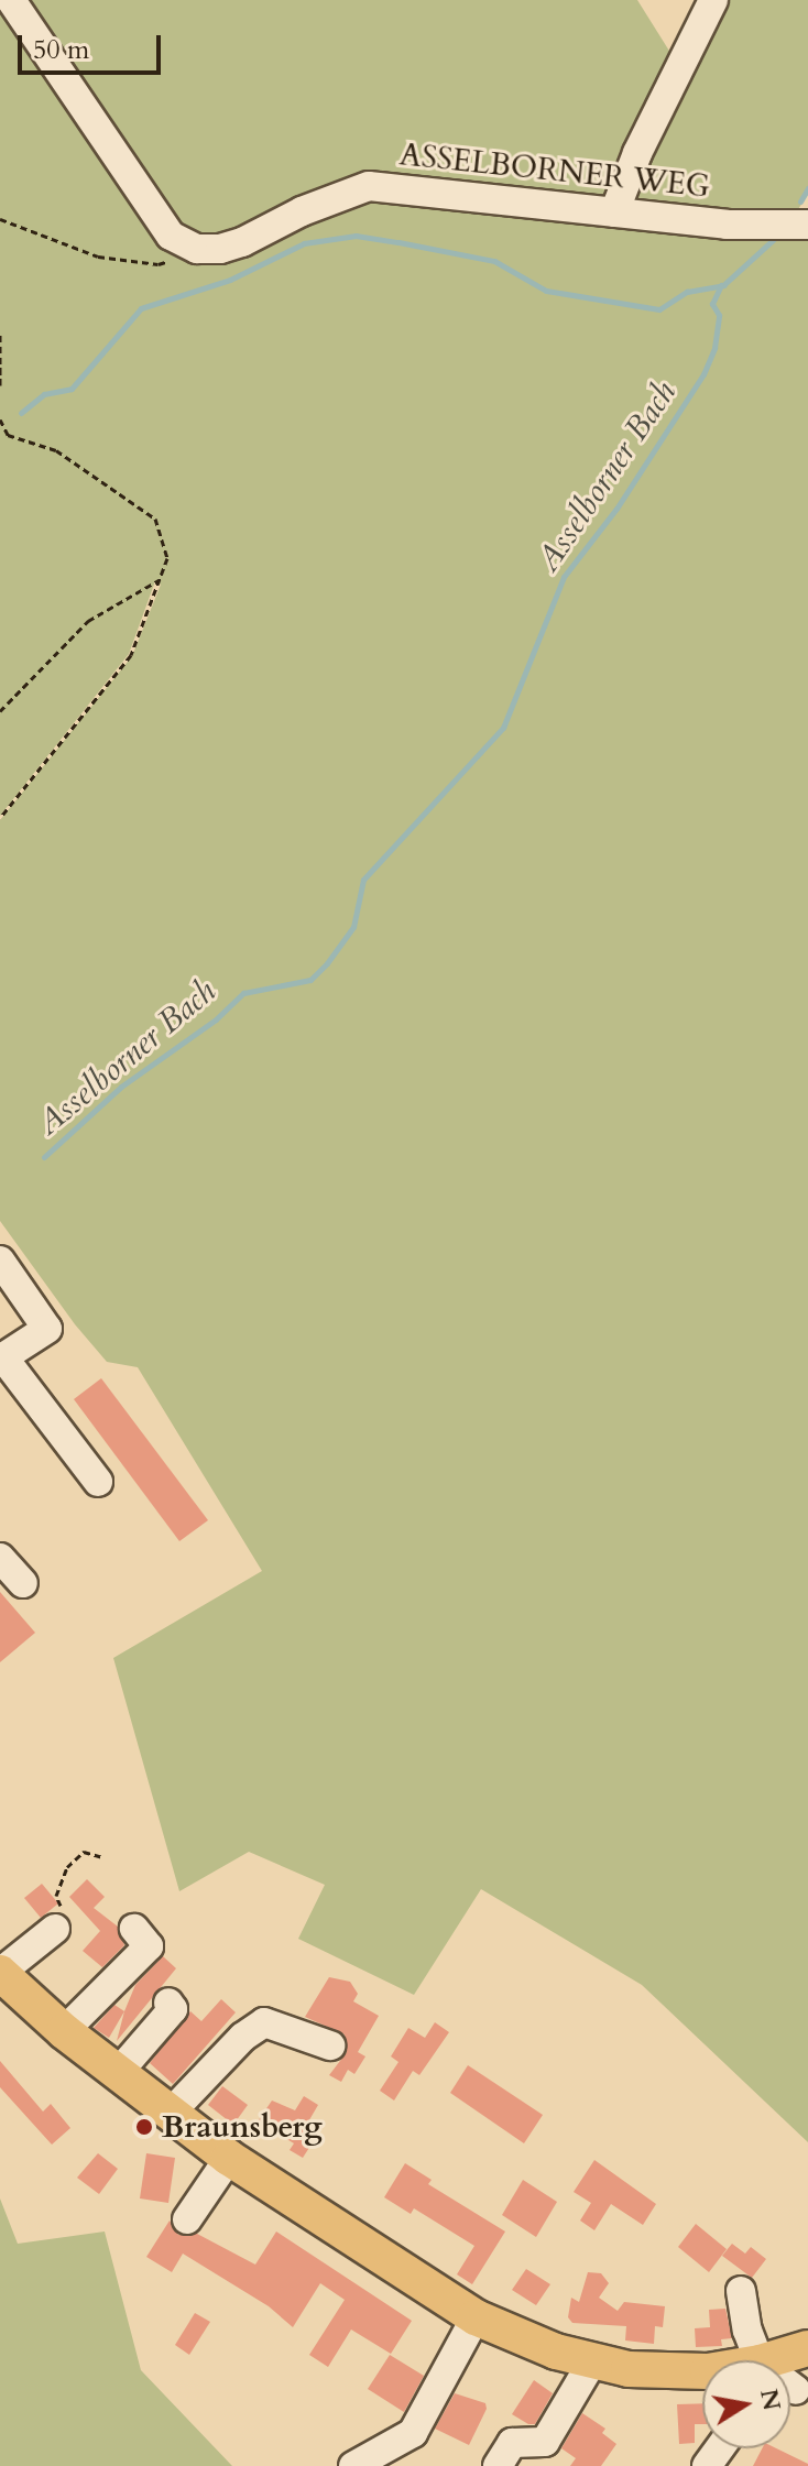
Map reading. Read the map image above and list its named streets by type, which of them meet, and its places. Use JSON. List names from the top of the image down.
{
  "streets": {
    "street": ["ASSELBORNER WEG"]
  },
  "water": ["Asselborner Bach"],
  "places": ["Braunsberg"],
  "scale_bar": "50 m",
  "north": "right"
}
